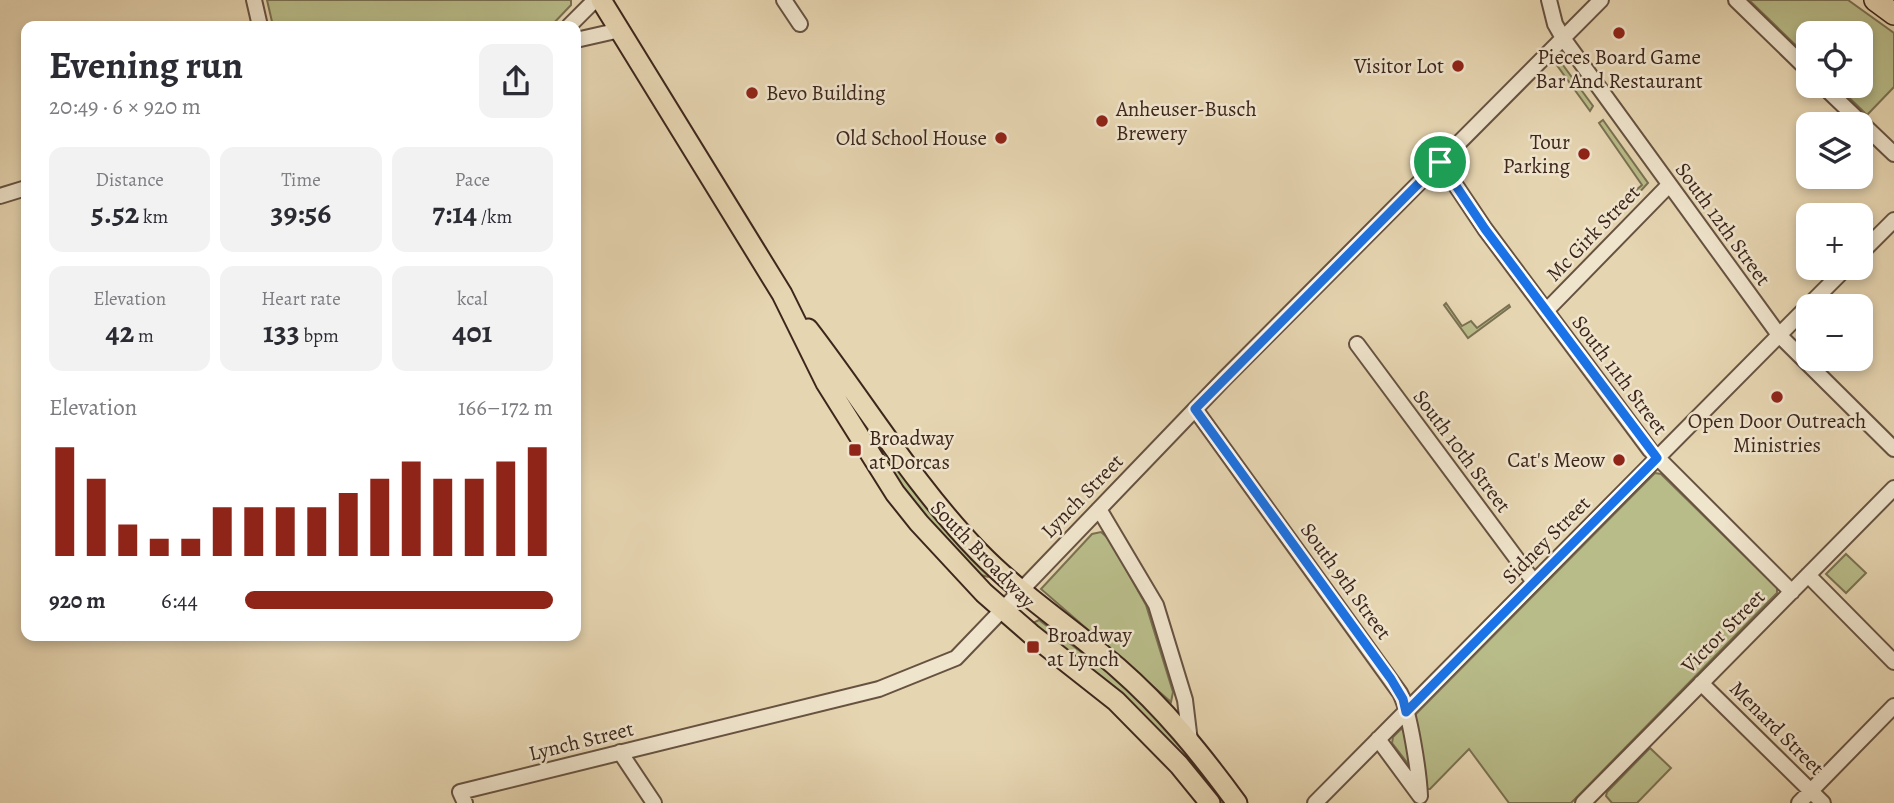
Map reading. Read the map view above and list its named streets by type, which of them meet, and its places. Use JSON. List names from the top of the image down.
{
  "streets": {
    "main road": ["South Broadway"],
    "street": [
      "South 12th Street",
      "Mc Girk Street",
      "South 11th Street",
      "South 10th Street",
      "Lynch Street",
      "Sidney Street",
      "South 9th Street",
      "Victor Street",
      "Menard Street"
    ]
  },
  "crossings": [
    ["South 12th Street", "Mc Girk Street"],
    ["South 12th Street", "Lynch Street"],
    ["South 12th Street", "Sidney Street"],
    ["Mc Girk Street", "South 11th Street"],
    ["South 11th Street", "Lynch Street"],
    ["South 11th Street", "Sidney Street"],
    ["South 11th Street", "Victor Street"],
    ["South 10th Street", "Sidney Street"],
    ["Lynch Street", "South Broadway"],
    ["Lynch Street", "South 9th Street"],
    ["Sidney Street", "South 9th Street"],
    ["Victor Street", "Menard Street"]
  ],
  "places": {
    "other": [
      "Pieces Board Game Bar And Restaurant",
      "Visitor Lot",
      "Bevo Building",
      "Anheuser-Busch Brewery",
      "Old School House",
      "Tour Parking",
      "Open Door Outreach Ministries",
      "Cat's Meow"
    ],
    "transit": ["Broadway at Dorcas", "Broadway at Lynch"]
  },
  "page": {
    "map_buttons": ["+", "−"],
    "heading": ["Evening run", "20:49 · 6 × 920 m"],
    "stats": [
      ["Distance", "5.52 km"],
      ["Time", "39:56"],
      ["Pace", "7:14 /km"],
      ["Elevation", "42 m"],
      ["Heart rate", "133 bpm"],
      ["kcal", "401"]
    ],
    "chart": ["Elevation", "166–172 m"],
    "list": [
      {
        "name": "920 m",
        "note": "6:44"
      }
    ]
  }
}
